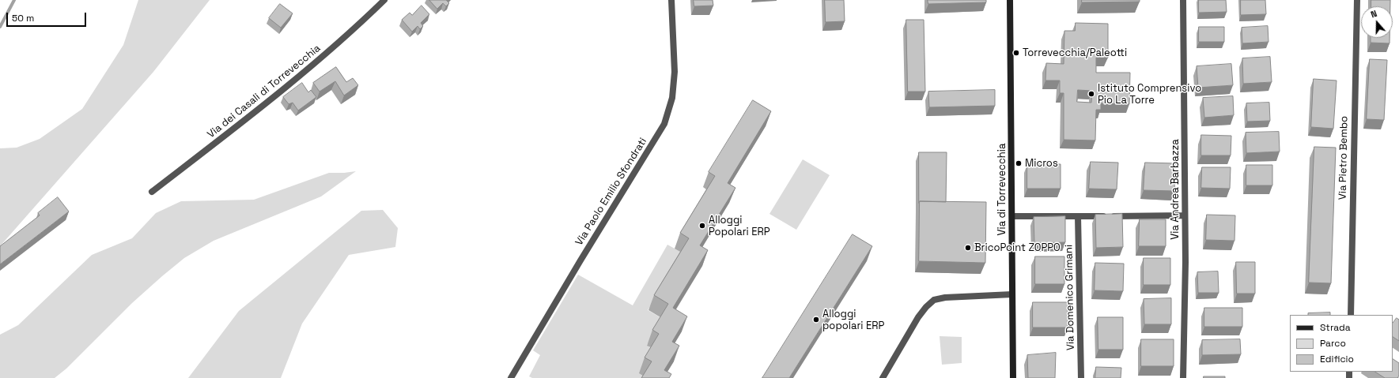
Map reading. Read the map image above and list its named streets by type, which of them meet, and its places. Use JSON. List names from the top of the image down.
{
  "streets": {
    "main road": ["Via di Torrevecchia"],
    "street": [
      "Via dei Casali di Torrevecchia",
      "Via Pietro Bembo",
      "Via Andrea Barbazza",
      "Via Paolo Emilio Sfondrati",
      "Via Domenico Grimani"
    ]
  },
  "places": [
    "Torrevecchia/Paleotti",
    "Istituto Comprensivo Pio La Torre",
    "Micros",
    "Alloggi Popolari ERP",
    "BricoPoint ZOPPO",
    "Alloggi popolari ERP"
  ],
  "legend": ["Strada", "Parco", "Edificio"],
  "scale_bar": "50 m",
  "north": "top"
}
